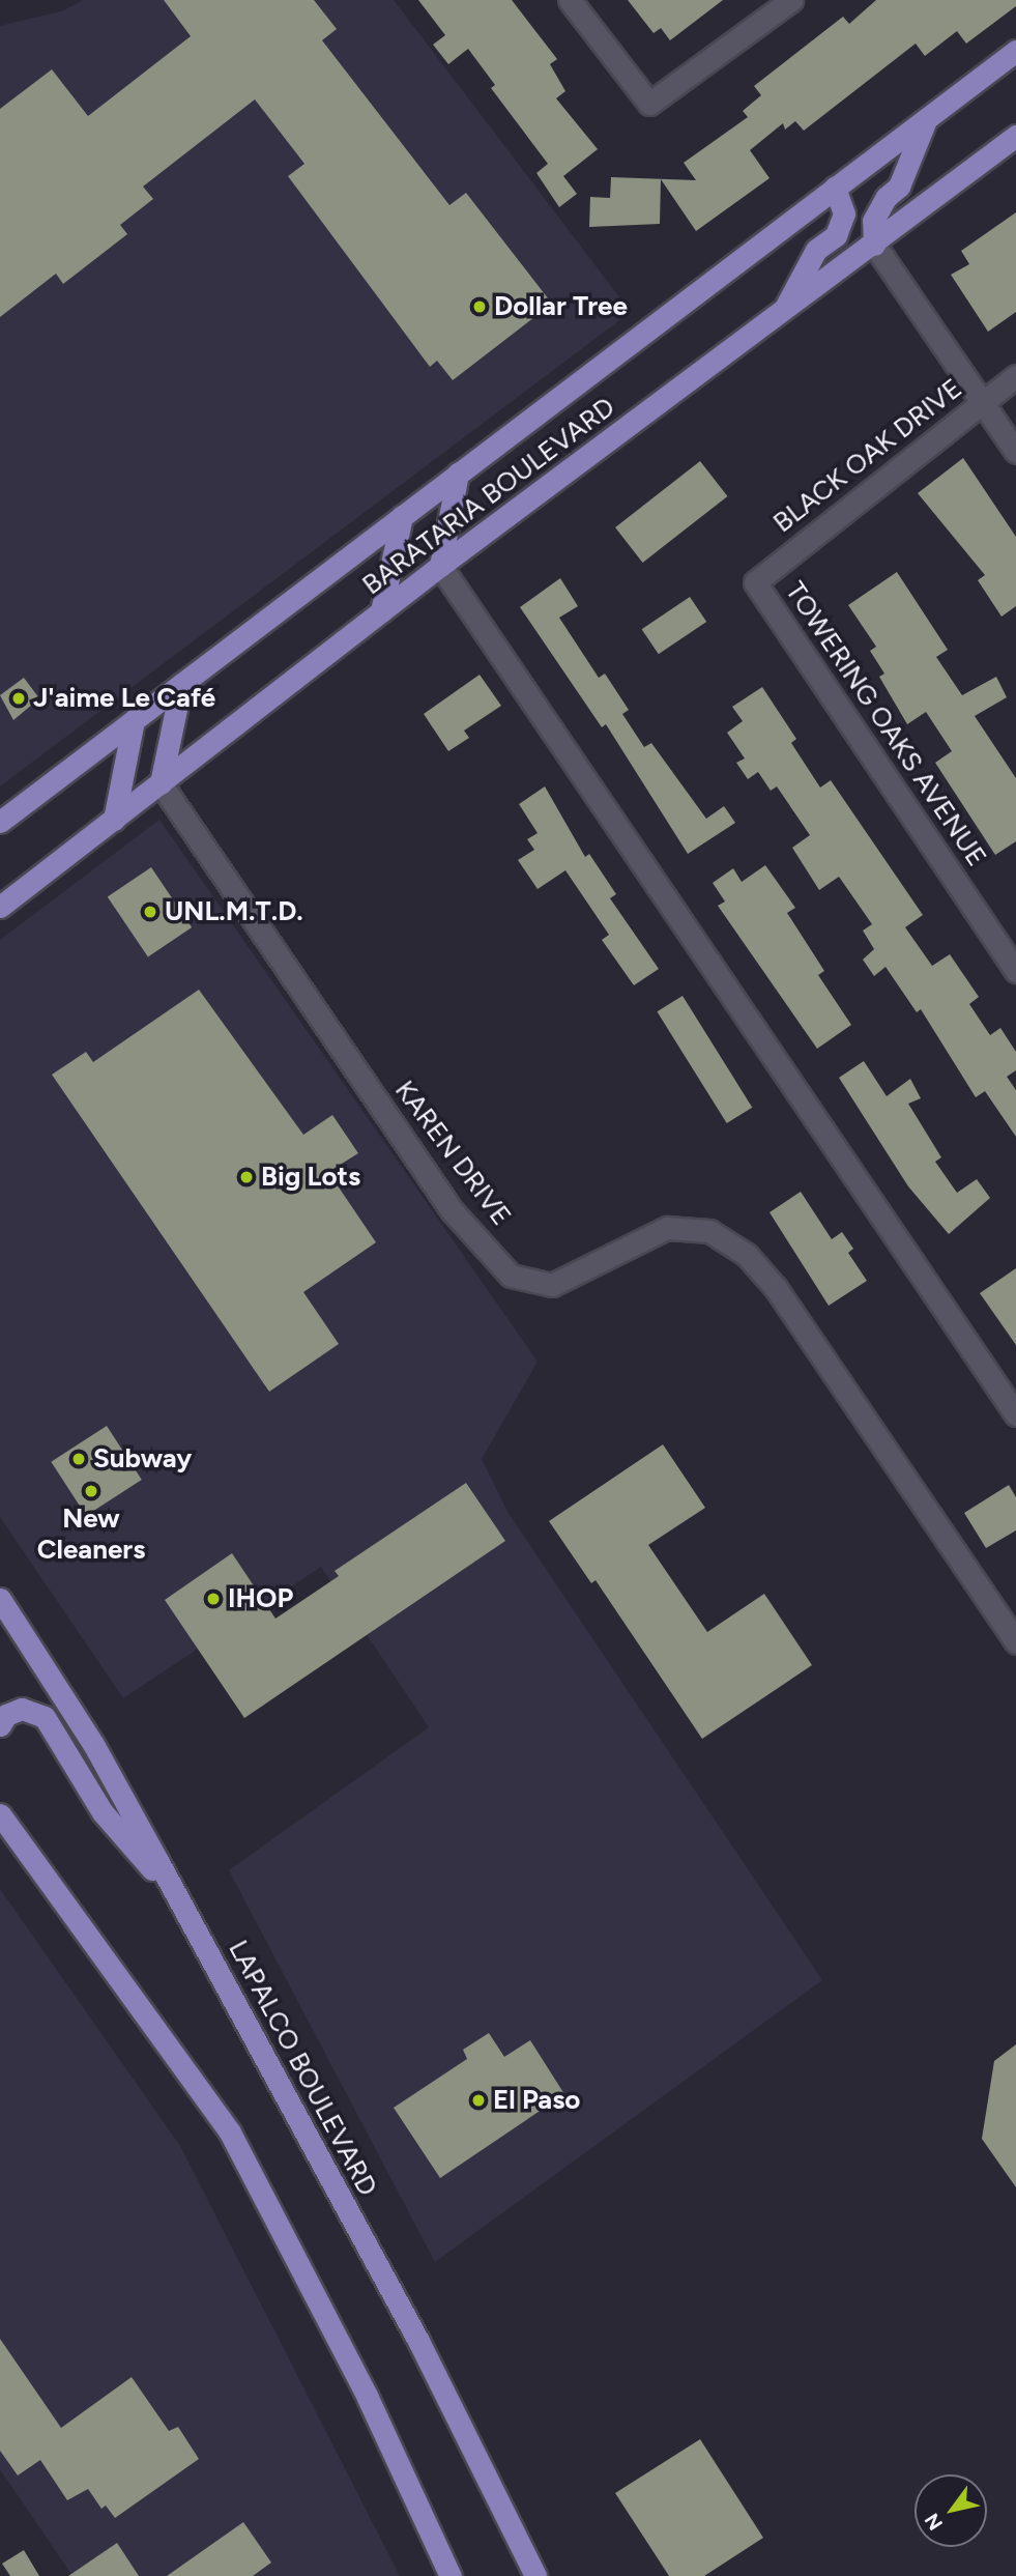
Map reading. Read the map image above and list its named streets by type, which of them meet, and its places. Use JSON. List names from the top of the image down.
{
  "streets": {
    "main road": ["BARATARIA BOULEVARD", "LAPALCO BOULEVARD"],
    "street": ["BLACK OAK DRIVE", "TOWERING OAKS AVENUE", "KAREN DRIVE"]
  },
  "crossings": [
    ["BLACK OAK DRIVE", "TOWERING OAKS AVENUE"],
    ["BARATARIA BOULEVARD", "KAREN DRIVE"]
  ],
  "places": [
    "Dollar Tree",
    "J'aime Le Café",
    "UNL.M.T.D.",
    "Big Lots",
    "Subway",
    "New Cleaners",
    "IHOP",
    "El Paso"
  ],
  "north": "bottom left"
}
